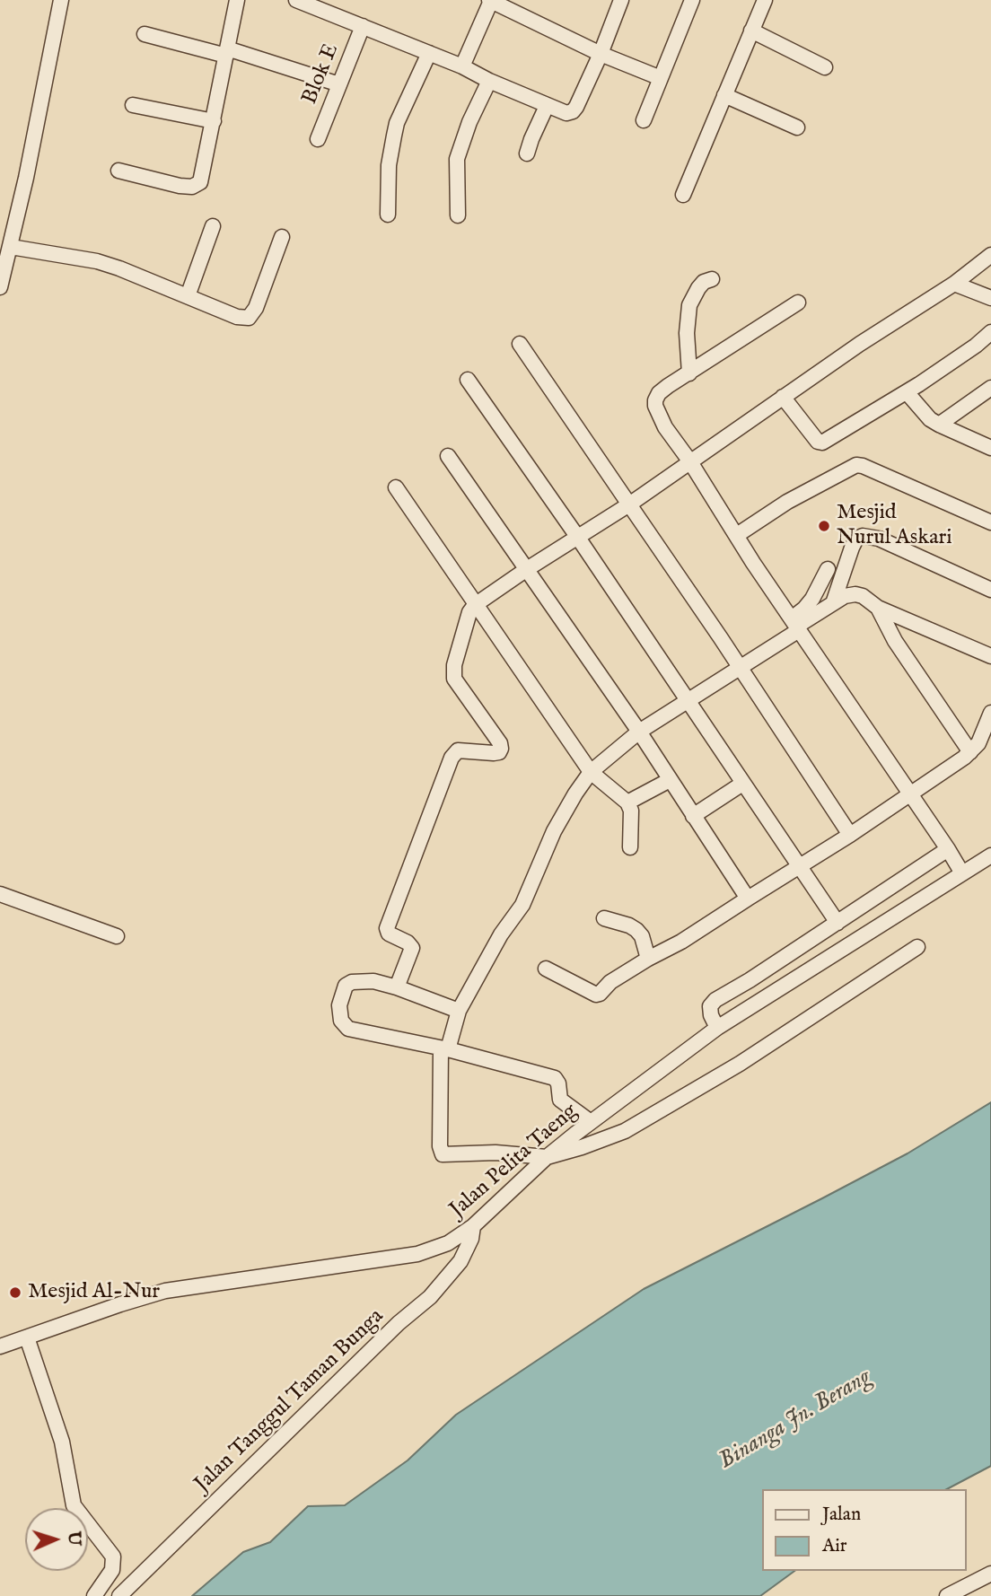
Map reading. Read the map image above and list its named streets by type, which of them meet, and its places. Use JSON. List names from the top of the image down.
{
  "streets": {
    "street": ["Blok E", "Jalan Pelita Taeng", "Jalan Tanggul Taman Bunga"]
  },
  "crossings": [
    ["Jalan Pelita Taeng", "Jalan Tanggul Taman Bunga"]
  ],
  "water": ["Binanga Jn. Berang"],
  "places": ["Mesjid Nurul Askari", "Mesjid Al-Nur"],
  "legend": ["Jalan", "Air"],
  "north": "right"
}
